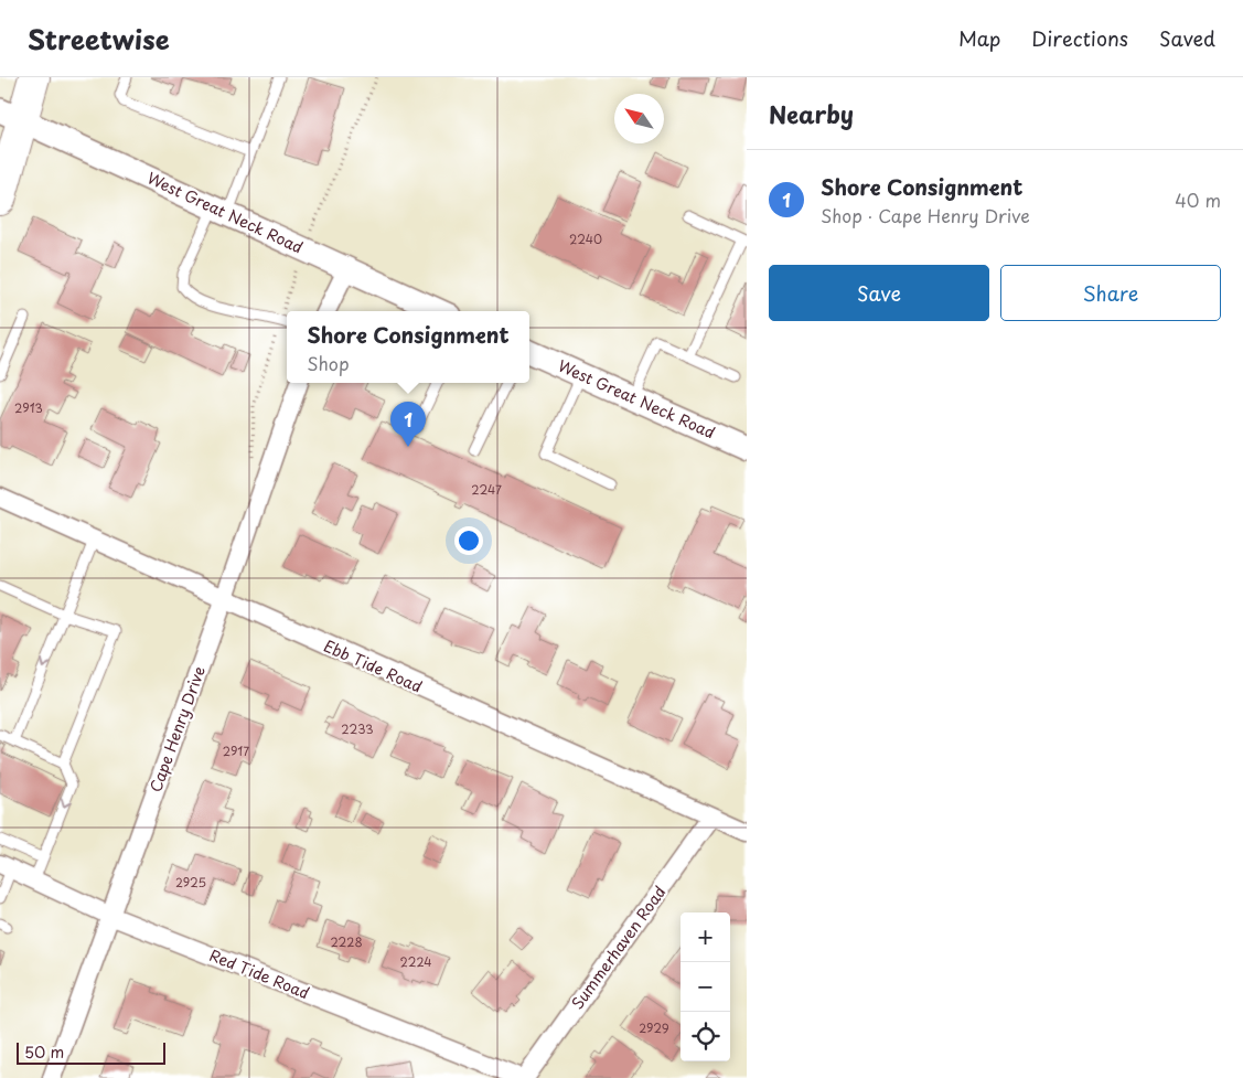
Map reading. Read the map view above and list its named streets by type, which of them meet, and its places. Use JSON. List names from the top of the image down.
{
  "streets": {
    "street": [
      "West Great Neck Road",
      "Ebb Tide Road",
      "Cape Henry Drive",
      "Summerhaven Road",
      "Red Tide Road"
    ]
  },
  "crossings": [
    ["Ebb Tide Road", "Cape Henry Drive"],
    ["Ebb Tide Road", "Summerhaven Road"],
    ["Cape Henry Drive", "Red Tide Road"],
    ["Summerhaven Road", "Red Tide Road"]
  ],
  "house_numbers": [
    "2240",
    "2913",
    "2247",
    "2233",
    "2917",
    "2925",
    "2228",
    "2224",
    "2929"
  ],
  "scale_bar": "50 m",
  "north": "top left",
  "page": {
    "header": "Streetwise",
    "nav": ["Map", "Directions", "Saved"],
    "heading": "Nearby",
    "list": [
      {
        "mark": "1",
        "name": "Shore Consignment",
        "note": "Shop · Cape Henry Drive",
        "value": "40 m"
      }
    ],
    "buttons": ["Save", "Share"],
    "popup": ["Shore Consignment", "Shop"],
    "pins": "1",
    "map_buttons": ["+", "−"],
    "scale": "50 m"
  }
}
